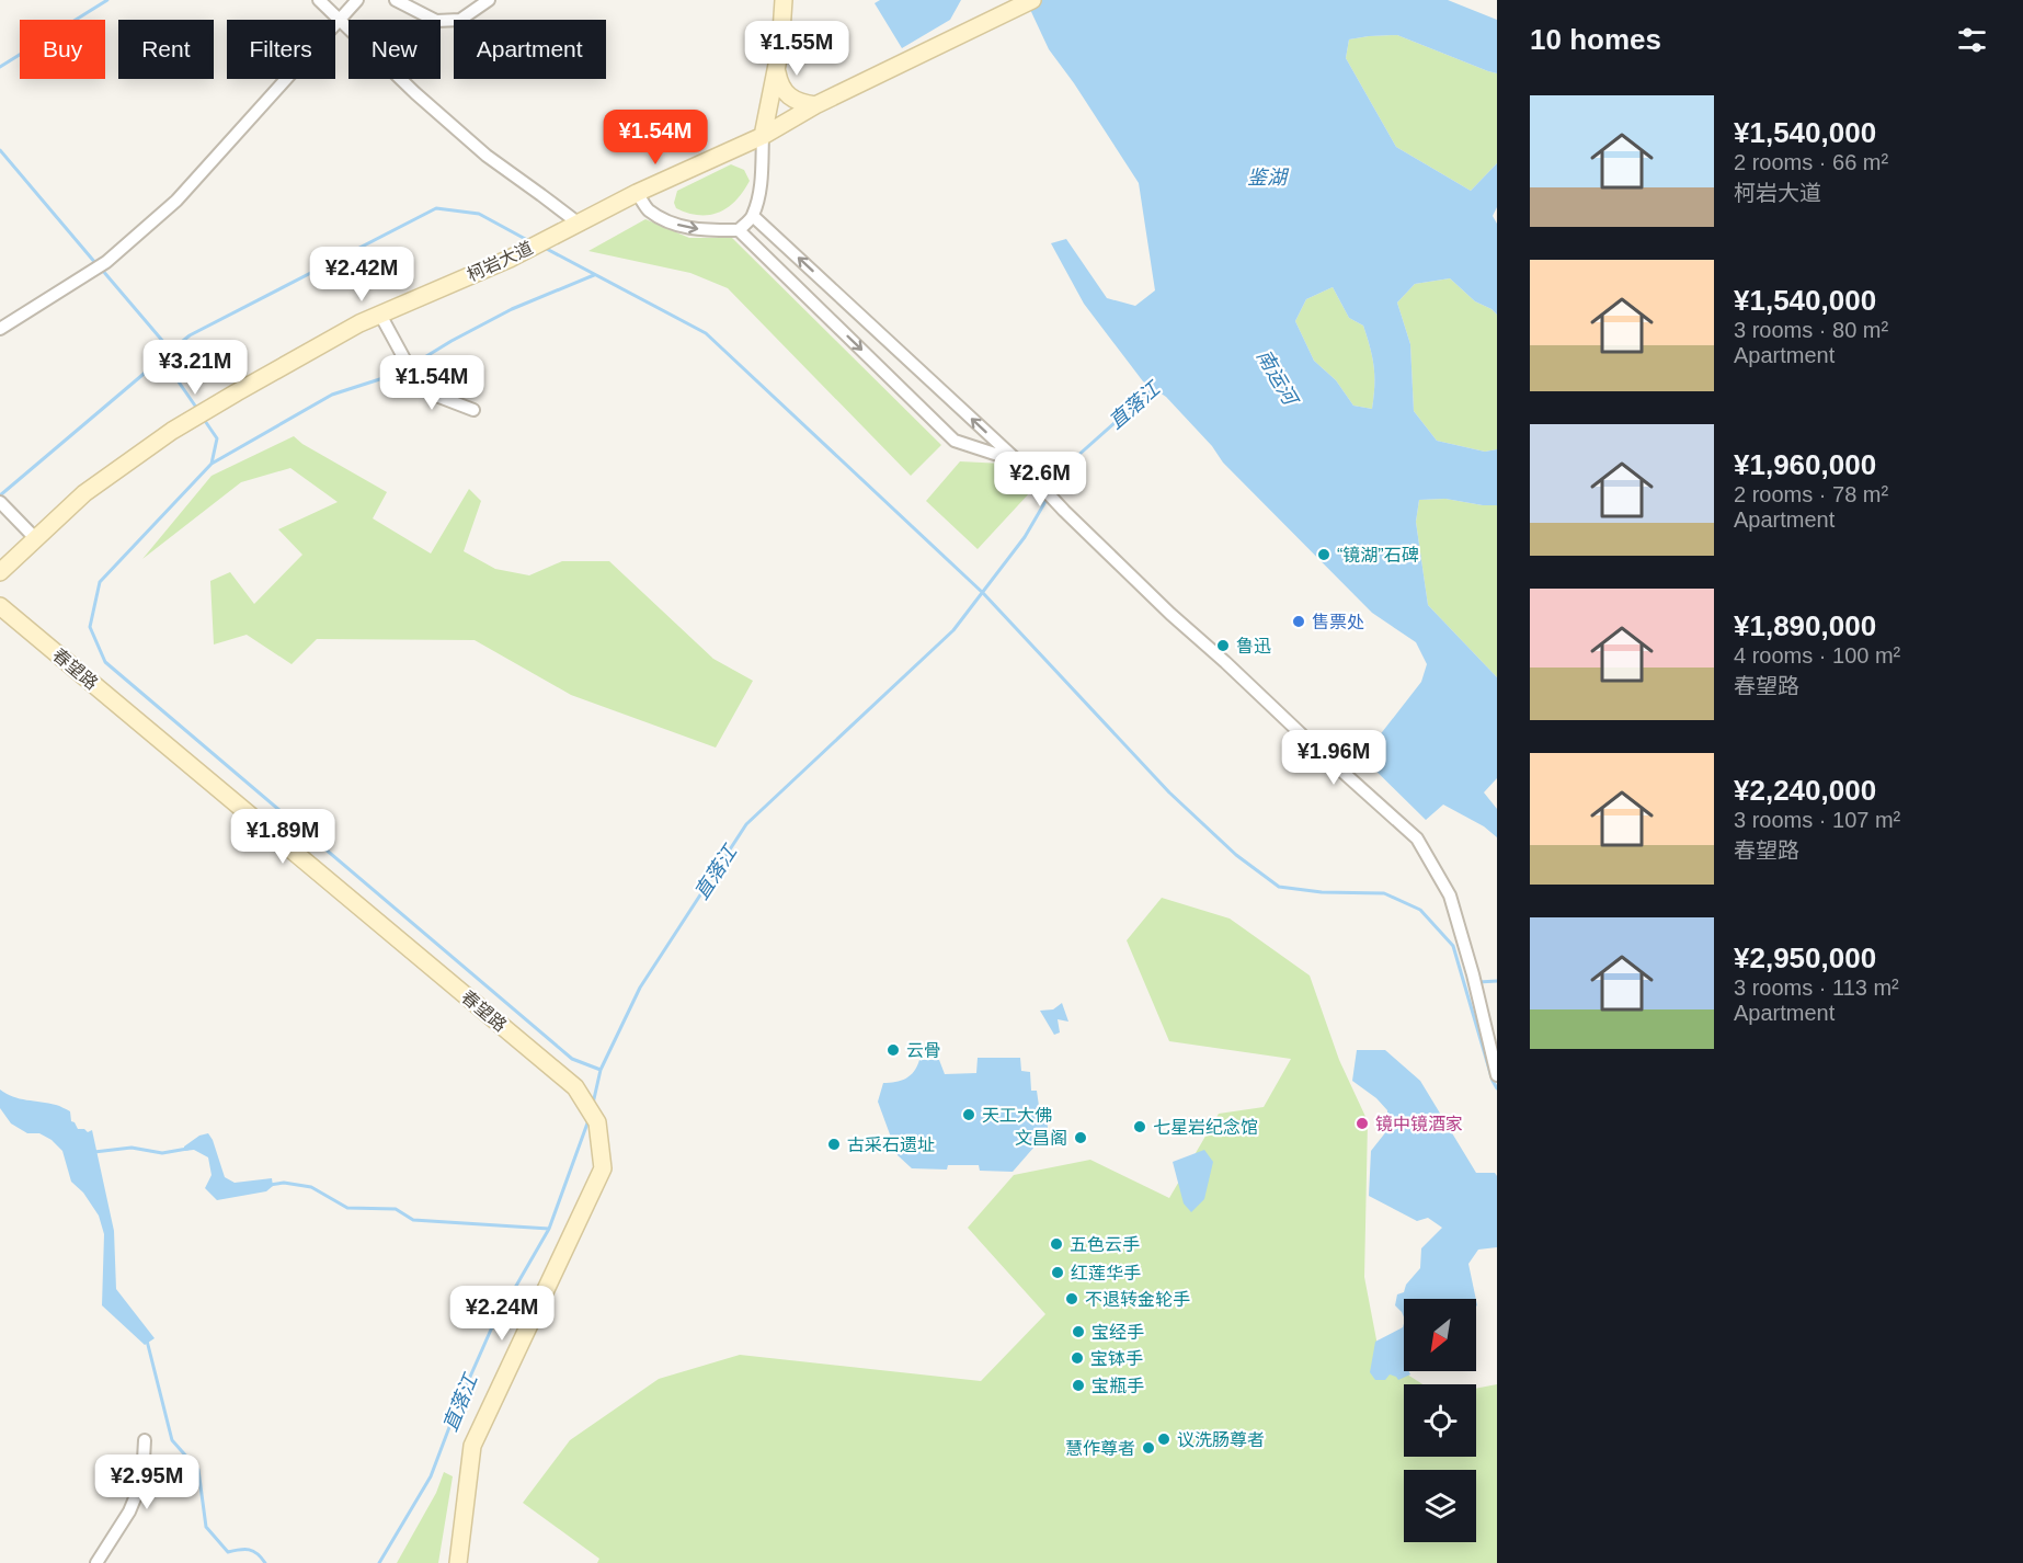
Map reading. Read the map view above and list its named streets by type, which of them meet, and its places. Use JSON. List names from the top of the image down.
{
  "streets": {
    "street": ["柯岩大道", "春望路"]
  },
  "water": ["鉴湖", "南运河", "直落江"],
  "places": [
    "“镜湖”石碑",
    "售票处",
    "鲁迅",
    "云骨",
    "天工大佛",
    "镜中镜酒家",
    "七星岩纪念馆",
    "文昌阁",
    "古采石遗址",
    "五色云手",
    "红莲华手",
    "不退转金轮手",
    "宝经手",
    "宝钵手",
    "宝瓶手",
    "议洗肠尊者",
    "慧作尊者"
  ],
  "north": "bottom left",
  "page": {
    "heading": "10 homes",
    "chip": [
      "Buy",
      "Rent",
      "Filters",
      "New",
      "Apartment"
    ],
    "price": [
      "¥1.55M",
      "¥1.54M",
      "¥2.42M",
      "¥3.21M",
      "¥1.54M",
      "¥2.6M",
      "¥1.96M",
      "¥1.89M",
      "¥2.24M",
      "¥2.95M"
    ],
    "list": [
      {
        "name": "¥1,540,000",
        "note": "2 rooms · 66 m² · 柯岩大道"
      },
      {
        "name": "¥1,540,000",
        "note": "3 rooms · 80 m² · Apartment"
      },
      {
        "name": "¥1,960,000",
        "note": "2 rooms · 78 m² · Apartment"
      },
      {
        "name": "¥1,890,000",
        "note": "4 rooms · 100 m² · 春望路"
      },
      {
        "name": "¥2,240,000",
        "note": "3 rooms · 107 m² · 春望路"
      },
      {
        "name": "¥2,950,000",
        "note": "3 rooms · 113 m² · Apartment"
      }
    ]
  }
}
